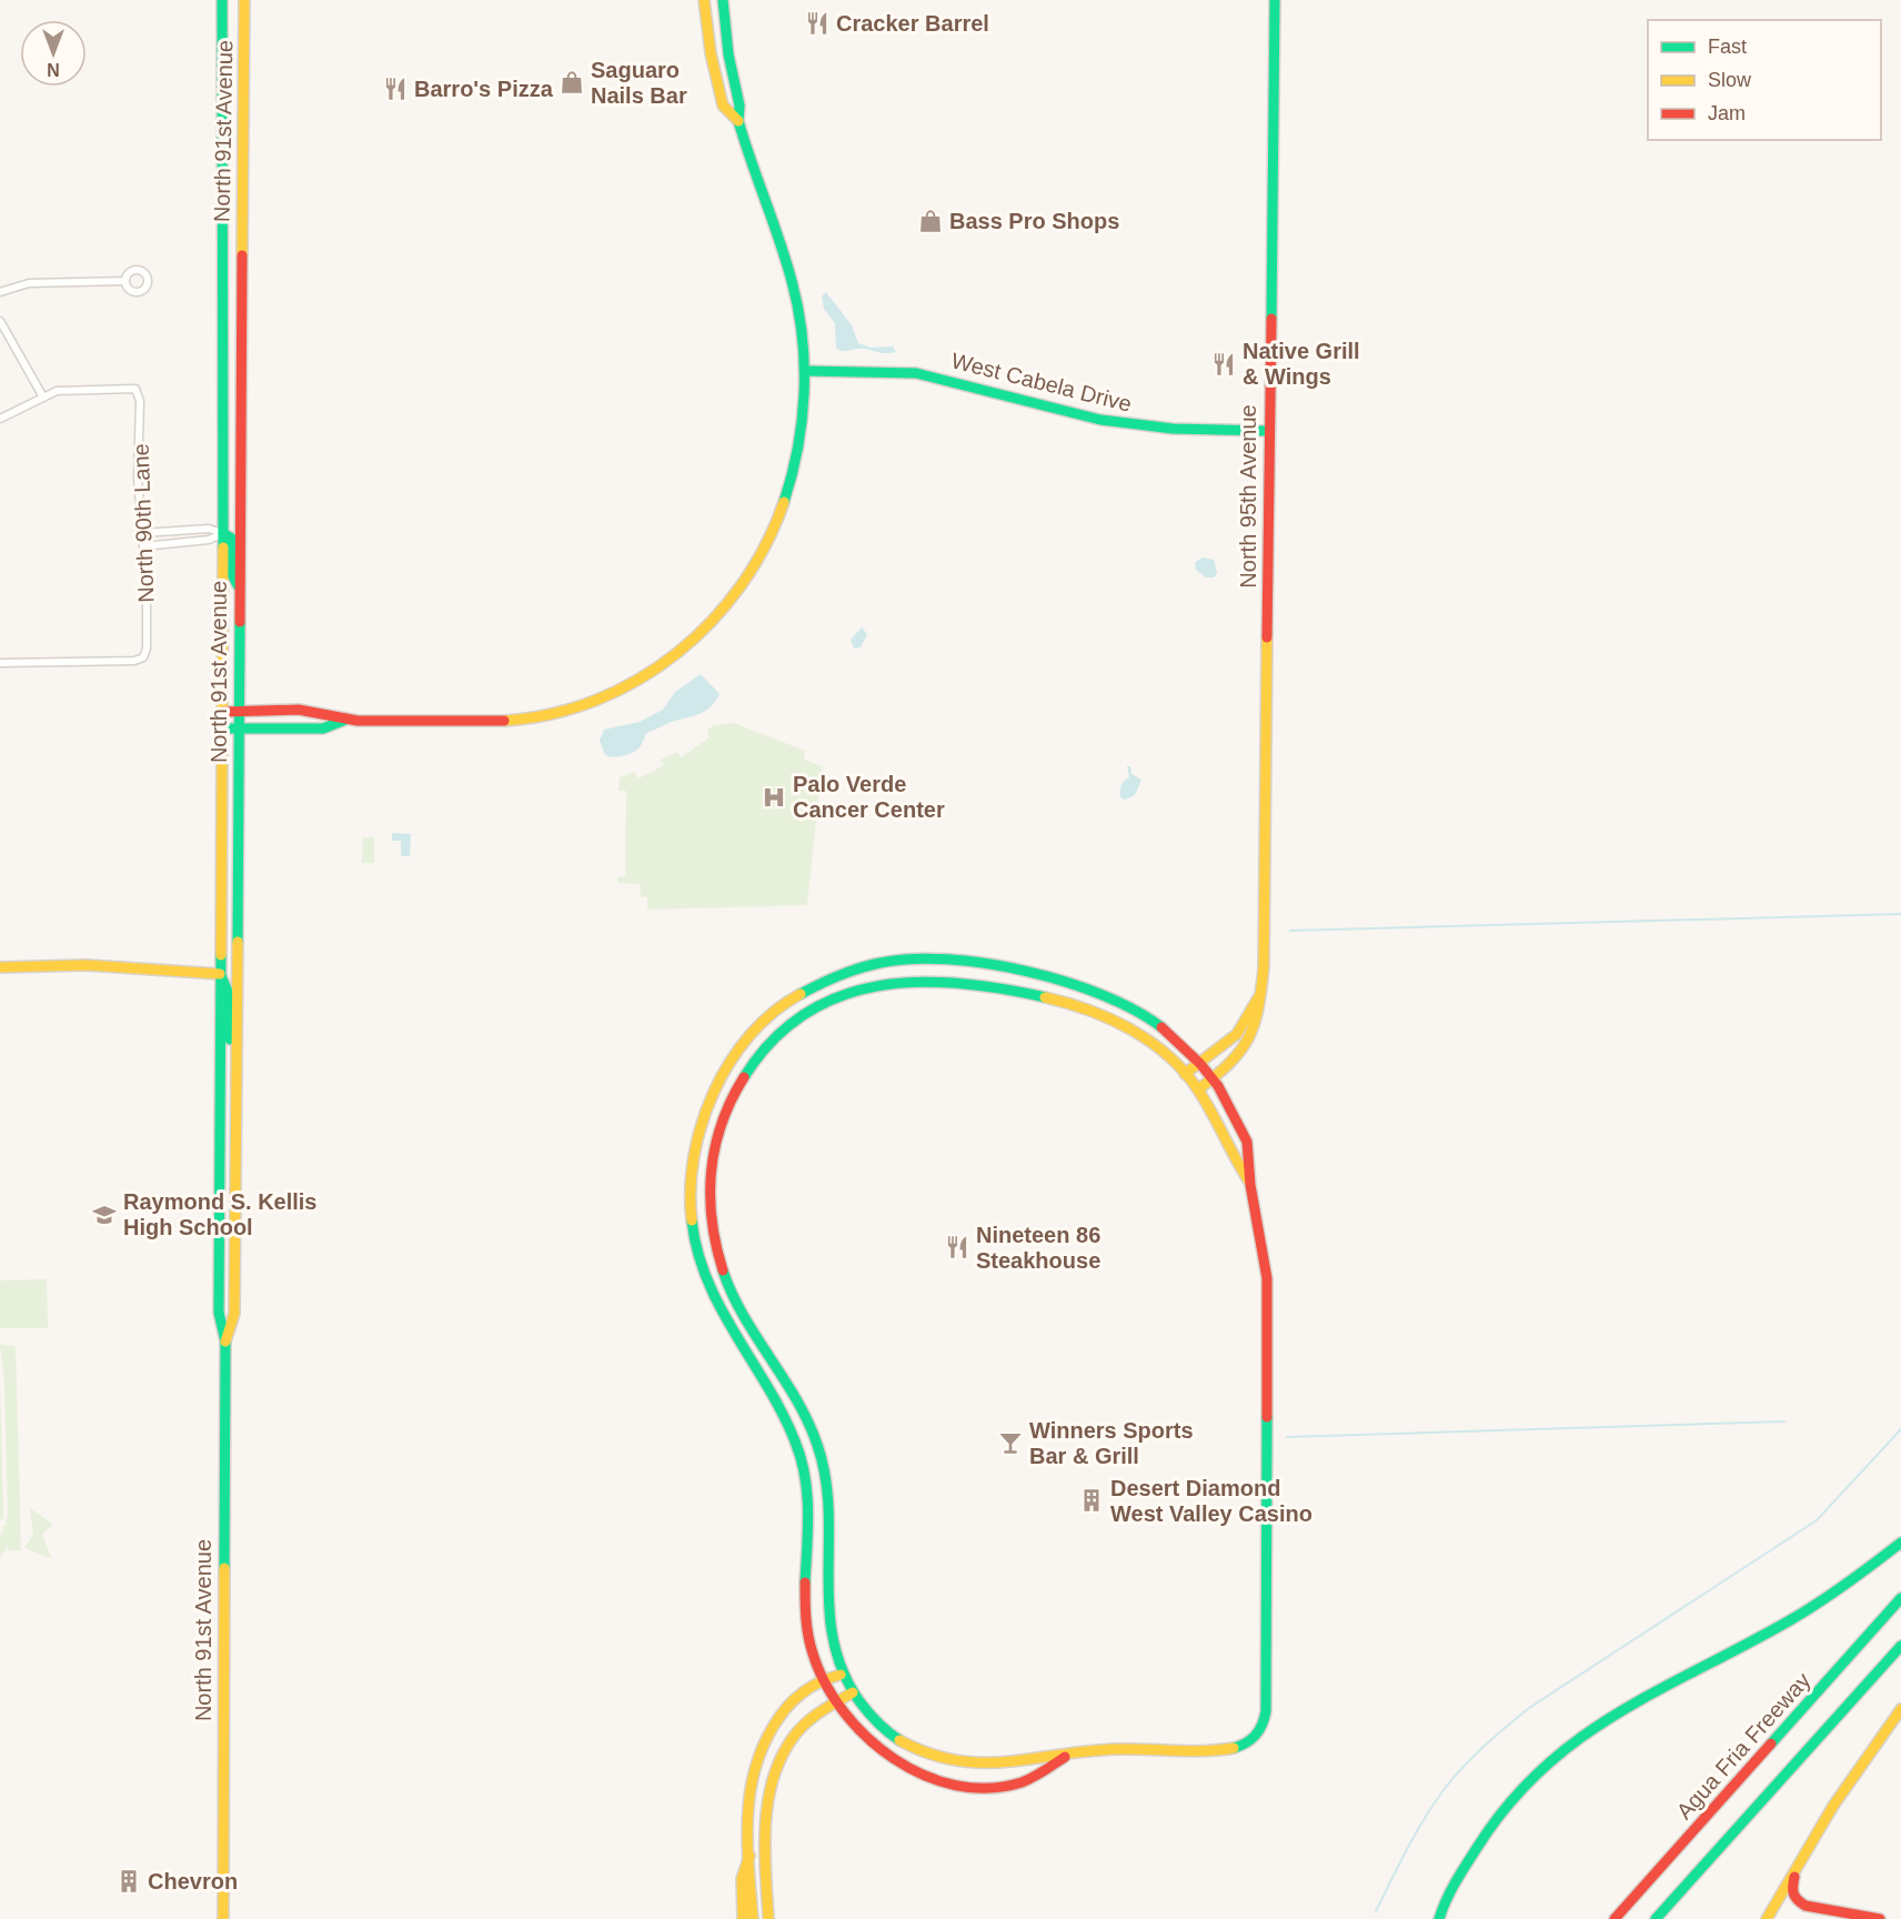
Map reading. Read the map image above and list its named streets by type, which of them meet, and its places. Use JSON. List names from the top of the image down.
{
  "streets": {
    "main road": [
      "North 91st Avenue",
      "West Cabela Drive",
      "North 95th Avenue",
      "Agua Fria Freeway"
    ],
    "street": ["North 90th Lane"]
  },
  "crossings": [
    ["West Cabela Drive", "North 95th Avenue"]
  ],
  "places": {
    "restaurant": [
      "Cracker Barrel",
      "Barro's Pizza",
      "Native Grill & Wings",
      "Nineteen 86 Steakhouse"
    ],
    "shop": ["Saguaro Nails Bar", "Bass Pro Shops"],
    "hospital": ["Palo Verde Cancer Center"],
    "school or university": ["Raymond S. Kellis High School"],
    "bar": ["Winners Sports Bar & Grill"],
    "building": ["Desert Diamond West Valley Casino", "Chevron"]
  },
  "legend": ["Fast", "Slow", "Jam"],
  "north": "bottom"
}
